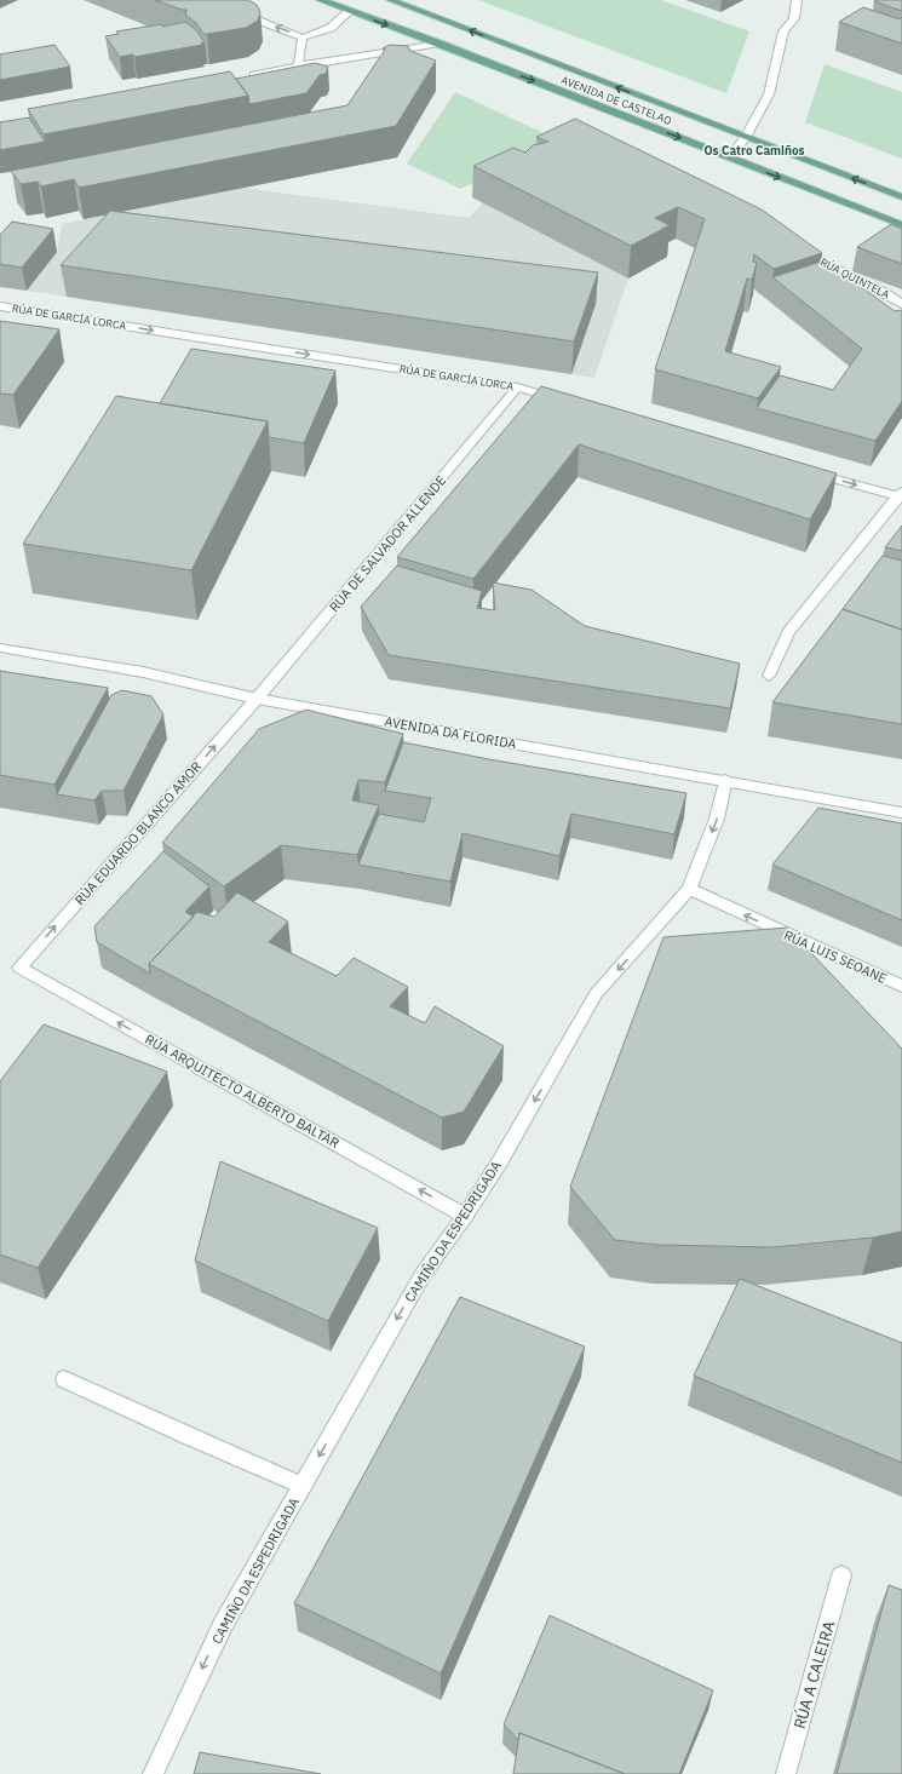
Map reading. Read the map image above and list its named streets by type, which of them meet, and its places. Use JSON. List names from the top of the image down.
{
  "streets": {
    "main road": ["AVENIDA DE CASTELAO"],
    "street": [
      "RÚA QUINTELA",
      "RÚA DE GARCÍA LORCA",
      "RÚA DE SALVADOR ALLENDE",
      "AVENIDA DA FLORIDA",
      "RÚA EDUARDO BLANCO AMOR",
      "RÚA LUIS SEOANE",
      "RÚA ARQUITECTO ALBERTO BALTAR",
      "CAMIÑO DA ESPEDRIGADA",
      "RÚA A CALEIRA"
    ]
  },
  "crossings": [
    ["RÚA DE GARCÍA LORCA", "RÚA DE SALVADOR ALLENDE"],
    ["RÚA DE SALVADOR ALLENDE", "AVENIDA DA FLORIDA"],
    ["RÚA DE SALVADOR ALLENDE", "RÚA EDUARDO BLANCO AMOR"],
    ["AVENIDA DA FLORIDA", "RÚA EDUARDO BLANCO AMOR"],
    ["AVENIDA DA FLORIDA", "CAMIÑO DA ESPEDRIGADA"],
    ["RÚA EDUARDO BLANCO AMOR", "RÚA ARQUITECTO ALBERTO BALTAR"],
    ["RÚA LUIS SEOANE", "CAMIÑO DA ESPEDRIGADA"],
    ["RÚA ARQUITECTO ALBERTO BALTAR", "CAMIÑO DA ESPEDRIGADA"]
  ],
  "one_way": [
    "RÚA DE GARCÍA LORCA",
    "RÚA EDUARDO BLANCO AMOR",
    "RÚA LUIS SEOANE",
    "RÚA ARQUITECTO ALBERTO BALTAR",
    "CAMIÑO DA ESPEDRIGADA"
  ],
  "districts": ["Os Catro Camiños"]
}
